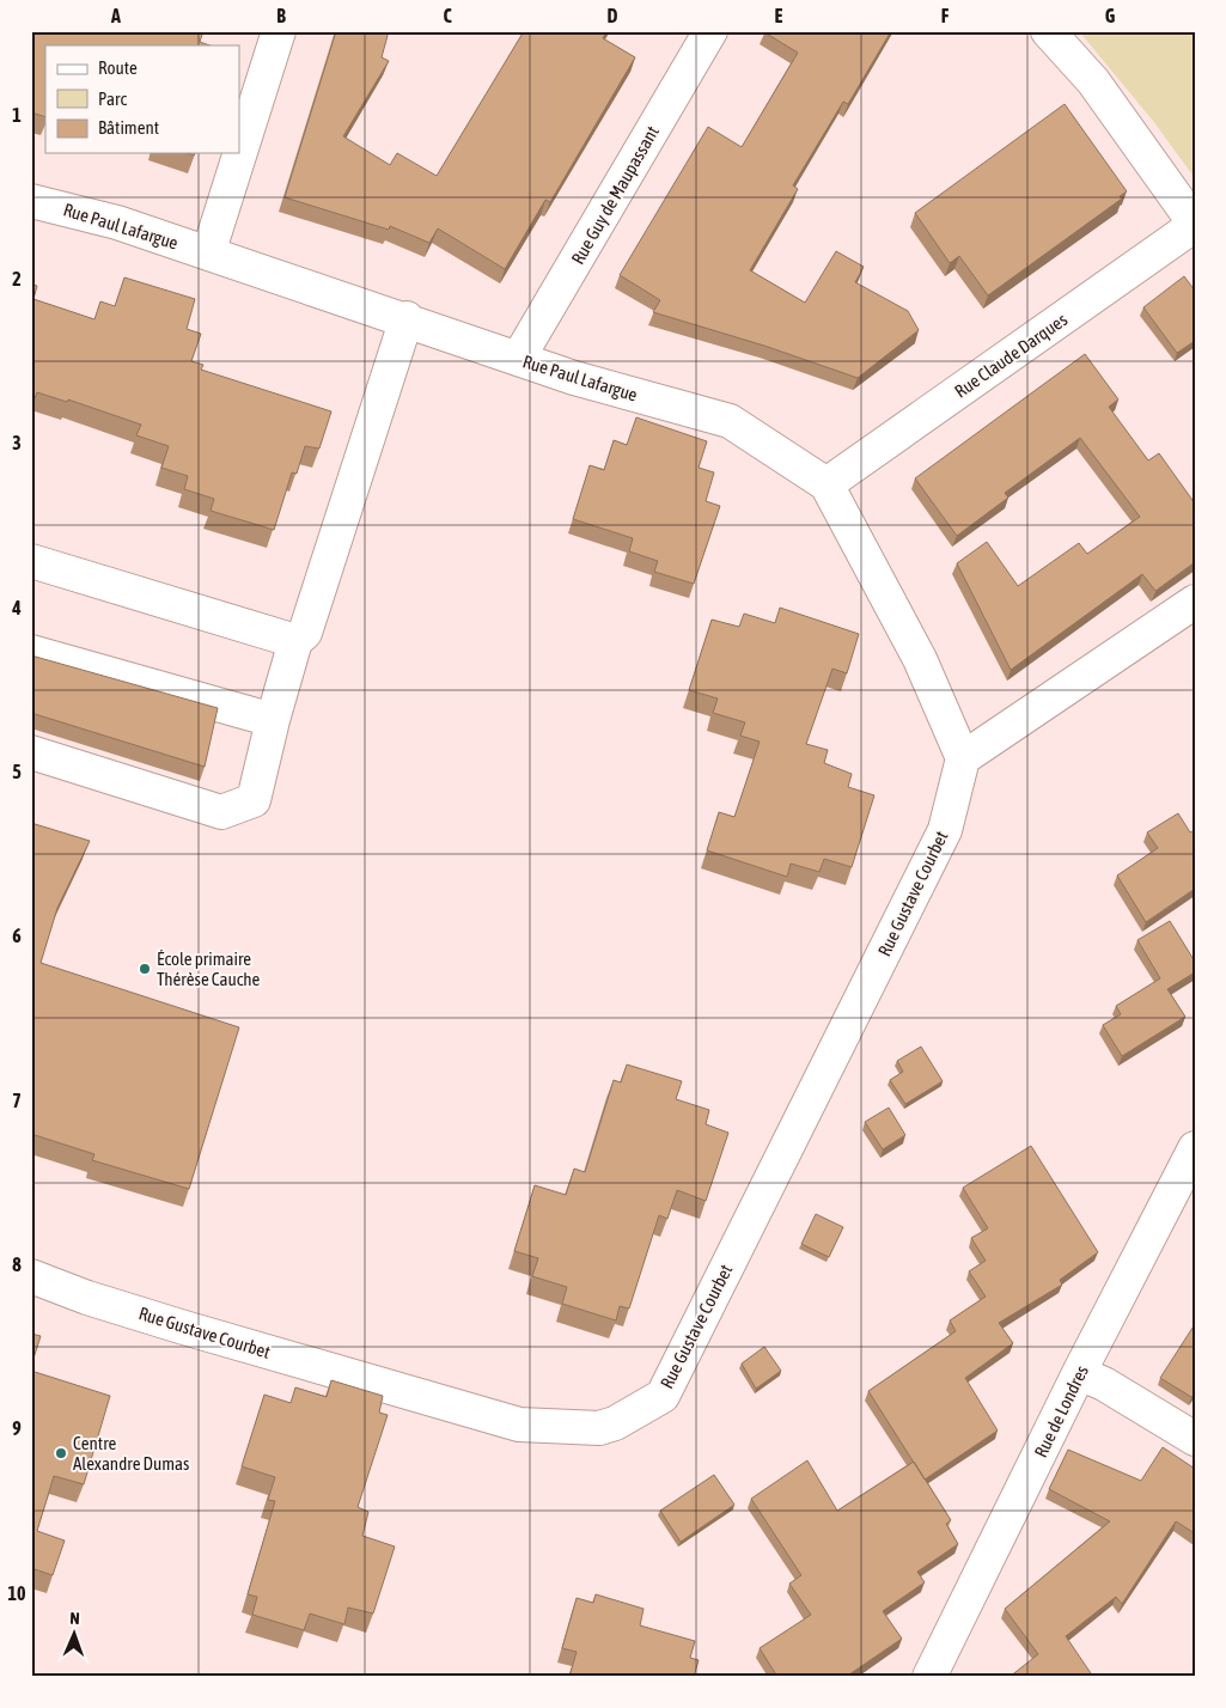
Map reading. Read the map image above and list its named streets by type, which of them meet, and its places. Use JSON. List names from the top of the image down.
{
  "streets": {
    "street": [
      "Rue Guy de Maupassant",
      "Rue Paul Lafargue",
      "Rue Claude Darques",
      "Rue Gustave Courbet",
      "Rue de Londres"
    ]
  },
  "crossings": [
    ["Rue Guy de Maupassant", "Rue Paul Lafargue"],
    ["Rue Paul Lafargue", "Rue Claude Darques"],
    ["Rue Paul Lafargue", "Rue Gustave Courbet"]
  ],
  "places": ["École primaire Thérèse Cauche", "Centre Alexandre Dumas"],
  "legend": ["Route", "Parc", "Bâtiment"],
  "north": "top",
  "grid": {
    "columns": [
      "A",
      "B",
      "C",
      "D",
      "E",
      "F",
      "G"
    ],
    "rows": [
      "1",
      "2",
      "3",
      "4",
      "5",
      "6",
      "7",
      "8",
      "9",
      "10"
    ]
  }
}
